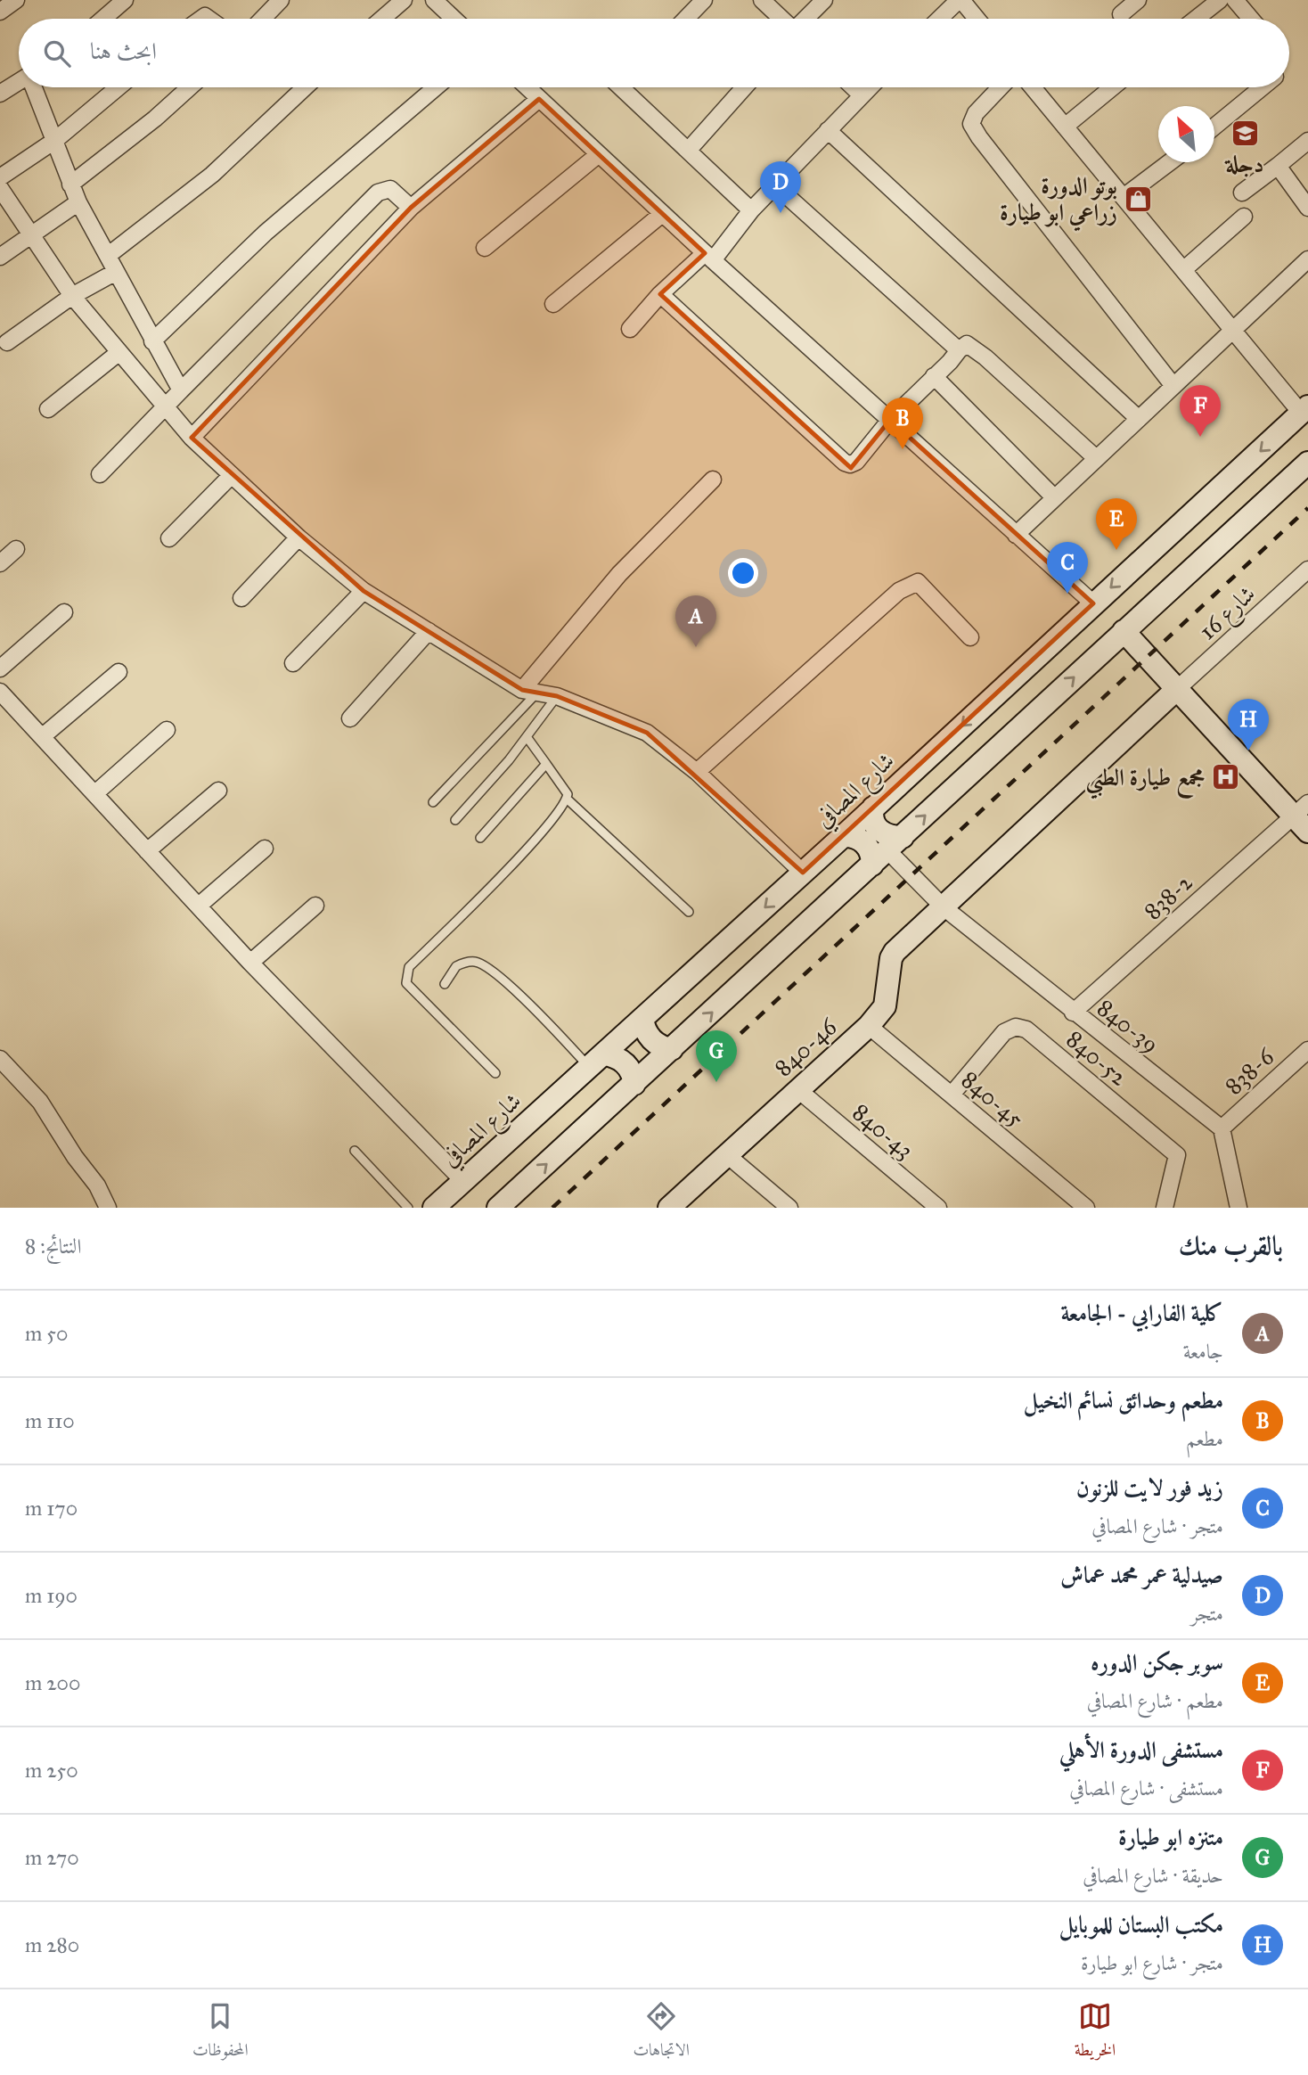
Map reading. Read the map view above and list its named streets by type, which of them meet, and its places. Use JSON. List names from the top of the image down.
{
  "streets": {
    "main road": ["شارع المصافي", "840-46"],
    "street": [
      "شارع 16",
      "838-2",
      "840-39",
      "840-52",
      "838-6",
      "840-45",
      "840-43"
    ]
  },
  "crossings": [
    ["شارع 16", "840-46"],
    ["838-2", "840-39"],
    ["840-39", "840-46"],
    ["840-39", "838-6"],
    ["840-46", "840-45"],
    ["840-46", "840-43"],
    ["840-52", "840-45"]
  ],
  "places": {
    "school or university": ["دجلة"],
    "shop": ["بوتو الدورة زراعي ابو طيارة"],
    "hospital": ["مجمع طيارة الطبي"]
  },
  "north": "top left",
  "page": {
    "search": "ابحث هنا",
    "pins": [
      "D",
      "F",
      "B",
      "E",
      "C",
      "A",
      "H",
      "G"
    ],
    "heading": ["بالقرب منك", "النتائج: 8"],
    "list": [
      {
        "mark": "A",
        "name": "كلية الفارابي - الجامعة",
        "note": "جامعة",
        "value": "50 m"
      },
      {
        "mark": "B",
        "name": "مطعم وحدائق نسائم النخيل",
        "note": "مطعم",
        "value": "110 m"
      },
      {
        "mark": "C",
        "name": "زيد فور لايت للزنون",
        "note": "متجر · شارع المصافي",
        "value": "170 m"
      },
      {
        "mark": "D",
        "name": "صيدلية عمر محمد عماش",
        "note": "متجر",
        "value": "190 m"
      },
      {
        "mark": "E",
        "name": "سوبر جكن الدوره",
        "note": "مطعم · شارع المصافي",
        "value": "200 m"
      },
      {
        "mark": "F",
        "name": "مستشفى الدورة الأهلي",
        "note": "مستشفى · شارع المصافي",
        "value": "250 m"
      },
      {
        "mark": "G",
        "name": "متنزه ابو طيارة",
        "note": "حديقة · شارع المصافي",
        "value": "270 m"
      },
      {
        "mark": "H",
        "name": "مكتب البستان للموبايل",
        "note": "متجر · شارع ابو طيارة",
        "value": "280 m"
      }
    ],
    "nav": ["الخريطة", "الاتجاهات", "المحفوظات"]
  }
}
